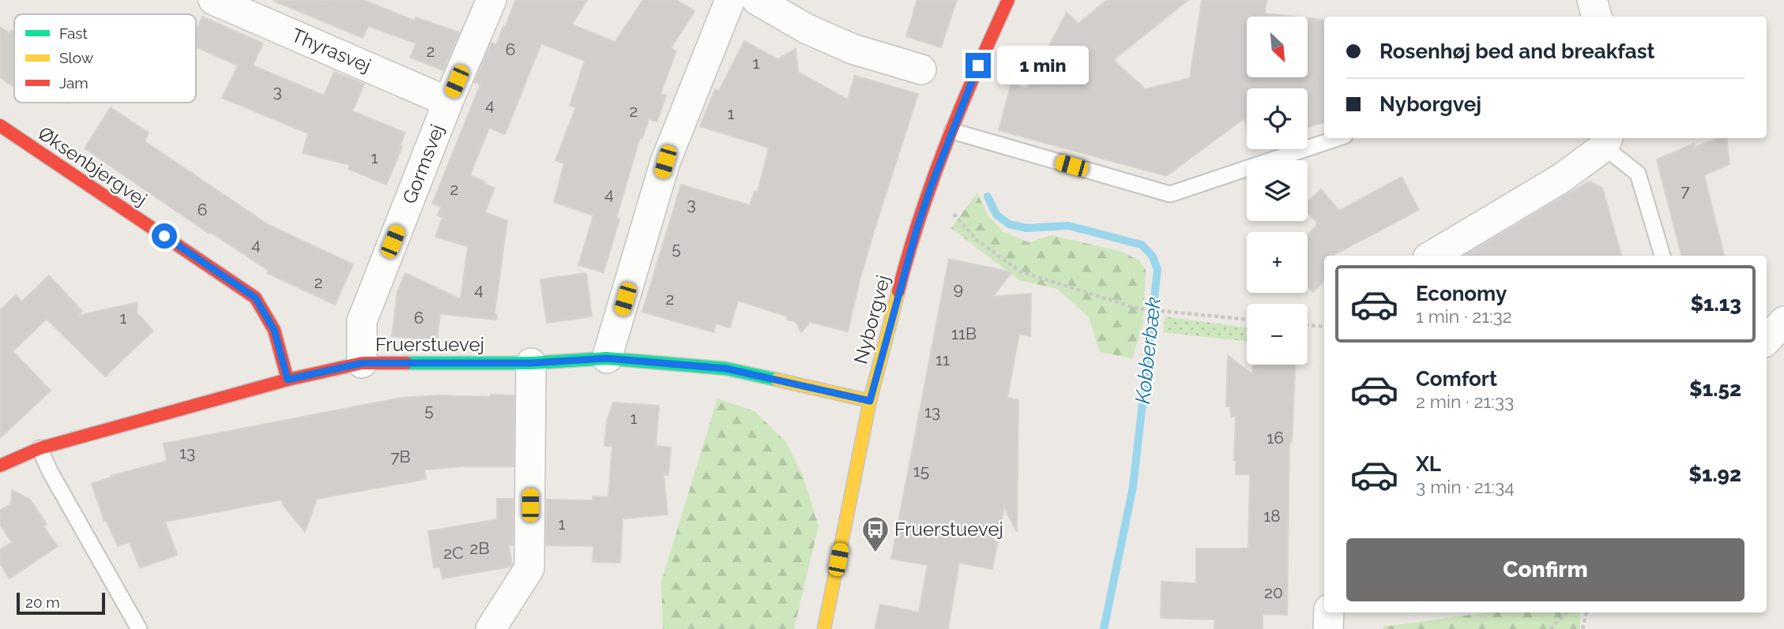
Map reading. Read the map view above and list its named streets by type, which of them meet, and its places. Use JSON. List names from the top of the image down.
{
  "streets": {
    "street": [
      "Thyrasvej",
      "Gormsvej",
      "Øksenbjergvej",
      "Nyborgvej",
      "Fruerstuevej"
    ]
  },
  "crossings": [
    ["Thyrasvej", "Gormsvej"],
    ["Gormsvej", "Fruerstuevej"],
    ["Øksenbjergvej", "Fruerstuevej"],
    ["Nyborgvej", "Fruerstuevej"]
  ],
  "water": ["Kobberbæk"],
  "places": {
    "bus stop": ["Fruerstuevej"]
  },
  "house_numbers": [
    "6",
    "2",
    "1",
    "3",
    "4",
    "2",
    "1",
    "1",
    "2",
    "7",
    "4",
    "3",
    "6",
    "4",
    "5",
    "2",
    "9",
    "4",
    "2",
    "1",
    "6",
    "11B",
    "11",
    "5",
    "13",
    "1",
    "16",
    "13",
    "7B",
    "15",
    "18",
    "1",
    "2B",
    "2C",
    "20"
  ],
  "legend": ["Fast", "Slow", "Jam"],
  "scale_bar": "20 m",
  "north": "bottom right",
  "page": {
    "map_buttons": ["+", "−"],
    "banner": ["Rosenhøj bed and breakfast", "Nyborgvej"],
    "bubble": "1 min",
    "list": [
      {
        "name": "Economy",
        "note": "1 min · 21:32",
        "value": "$1.13"
      },
      {
        "name": "Comfort",
        "note": "2 min · 21:33",
        "value": "$1.52"
      },
      {
        "name": "XL",
        "note": "3 min · 21:34",
        "value": "$1.92"
      }
    ],
    "buttons": "Confirm",
    "scale": "20 m"
  }
}
